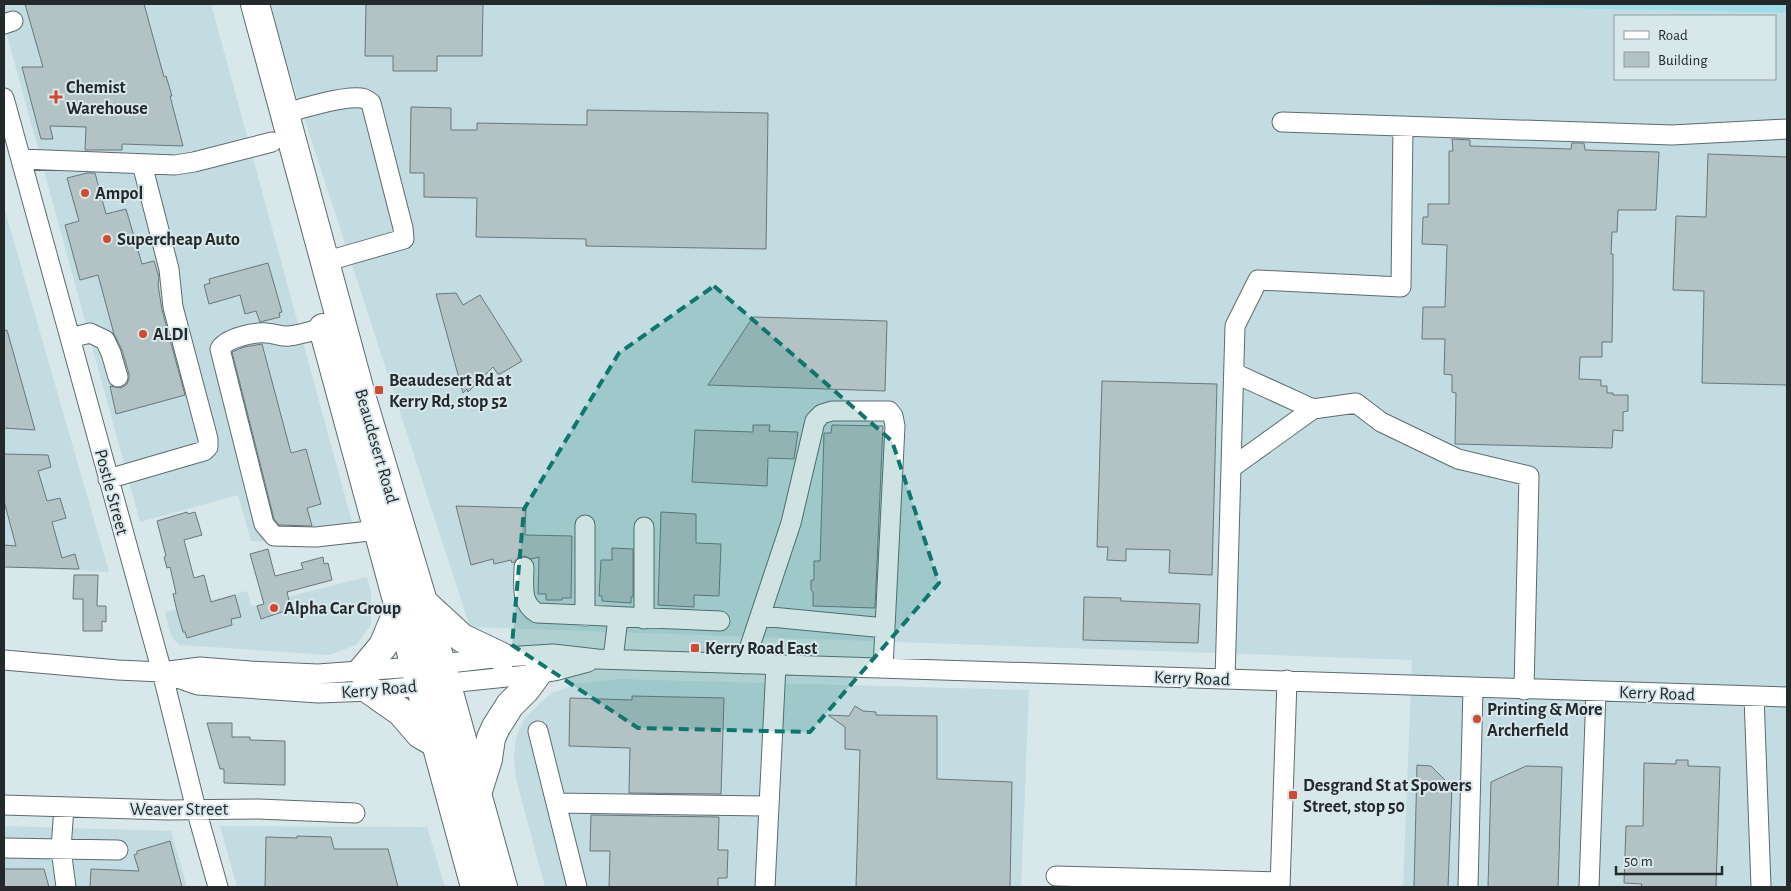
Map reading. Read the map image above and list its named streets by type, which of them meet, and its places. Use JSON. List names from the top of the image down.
{
  "streets": {
    "highway": ["Beaudesert Road"],
    "street": ["Postle Street", "Kerry Road", "Weaver Street"]
  },
  "crossings": [
    ["Beaudesert Road", "Kerry Road"],
    ["Postle Street", "Kerry Road"],
    ["Postle Street", "Weaver Street"]
  ],
  "places": {
    "health": ["Chemist Warehouse"],
    "other": [
      "Ampol",
      "Supercheap Auto",
      "ALDI",
      "Alpha Car Group",
      "Printing & More Archerfield"
    ],
    "transit": ["Beaudesert Rd at Kerry Rd, stop 52", "Kerry Road East", "Desgrand St at Spowers Street, stop 50"]
  },
  "legend": ["Road", "Building"],
  "scale_bar": "50 m"
}
